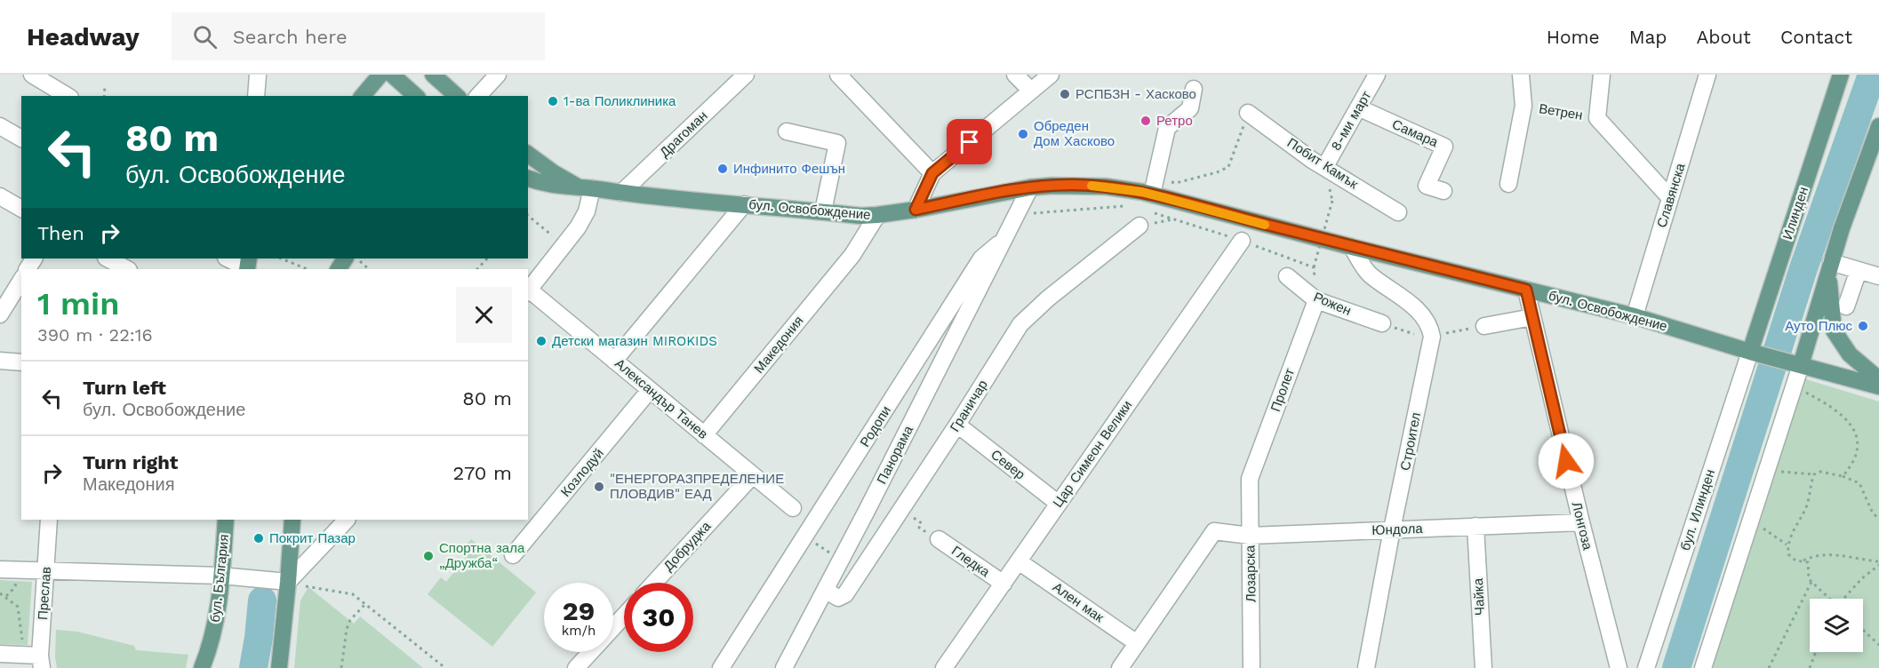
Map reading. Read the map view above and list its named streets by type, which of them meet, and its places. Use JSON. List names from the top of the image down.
{
  "streets": {
    "main road": ["бул. Освобождение", "Илинден", "бул. България"],
    "street": [
      "Ветрен",
      "8-ми март",
      "Самара",
      "Драгоман",
      "Побит Камък",
      "Славянска",
      "Рожен",
      "Македония",
      "Пролет",
      "Александър Танев",
      "Граничар",
      "Родопи",
      "Строител",
      "Цар Симеон Велики",
      "Панорама",
      "Север",
      "Козлодуй",
      "бул. Илинден",
      "Лонгоза",
      "Юндола",
      "Добруджа",
      "Гледка",
      "Лозарска",
      "Преслав",
      "Чайка",
      "Ален мак"
    ]
  },
  "crossings": [
    ["8-ми март", "Самара"],
    ["8-ми март", "Побит Камък"],
    ["Драгоман", "бул. Освобождение"],
    ["Славянска", "бул. Освобождение"],
    ["бул. Освобождение", "Илинден"],
    ["бул. Освобождение", "Македония"],
    ["бул. Освобождение", "Родопи"],
    ["бул. Освобождение", "бул. Илинден"],
    ["бул. Освобождение", "Лонгоза"],
    ["Илинден", "бул. Илинден"],
    ["Рожен", "Пролет"],
    ["Македония", "Александър Танев"],
    ["Пролет", "Лозарска"],
    ["Александър Танев", "Козлодуй"],
    ["Александър Танев", "Добруджа"],
    ["Граничар", "Панорама"],
    ["Граничар", "Север"],
    ["Родопи", "Панорама"],
    ["Строител", "Юндола"],
    ["Цар Симеон Велики", "Север"],
    ["Цар Симеон Велики", "Гледка"],
    ["Цар Симеон Велики", "Ален мак"],
    ["Лонгоза", "Юндола"],
    ["Юндола", "Лозарска"],
    ["Юндола", "Чайка"],
    ["Юндола", "Ален мак"]
  ],
  "places": [
    "РСПБЗН - Хасково",
    "1-ва Поликлиника",
    "Ретро",
    "Обреден Дом Хасково",
    "Инфинито Фешън",
    "Ауто Плюс",
    "Детски магазин MIROKIDS",
    "\"ЕНЕРГОРАЗПРЕДЕЛЕНИЕ ПЛОВДИВ\" ЕАД",
    "Покрит Пазар",
    "Спортна зала „Дружба“"
  ],
  "page": {
    "header": "Headway",
    "search": "Search here",
    "nav": [
      "Home",
      "Map",
      "About",
      "Contact"
    ],
    "turn": ["80 m", "бул. Освобождение"],
    "then": "Then",
    "heading": ["1 min", "390 m · 22:16"],
    "list": [
      {
        "name": "Turn left",
        "note": "бул. Освобождение",
        "value": "80 m"
      },
      {
        "name": "Turn right",
        "note": "Македония",
        "value": "270 m"
      }
    ],
    "speed": "29 km/h",
    "limit": "30"
  }
}
